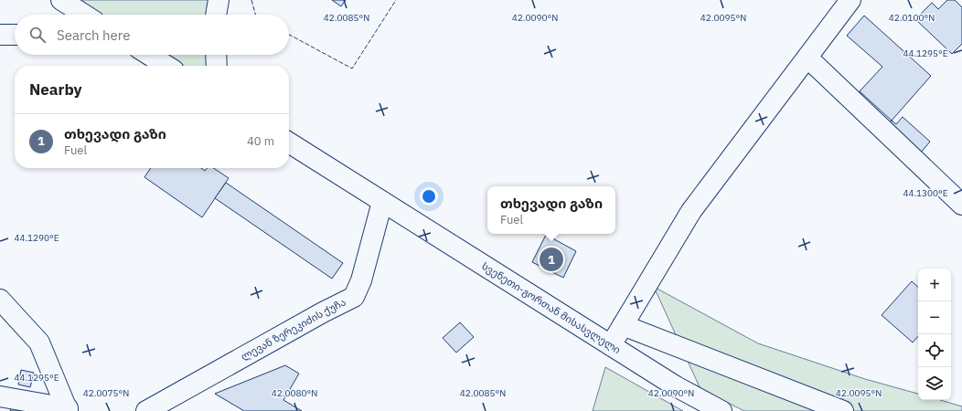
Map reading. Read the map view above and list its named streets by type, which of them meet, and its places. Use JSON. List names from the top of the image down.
{
  "streets": {
    "street": ["სვენეთი-გორთან მისასვლელი", "ლევან ზერეკიძის ქუჩა"]
  },
  "crossings": [
    ["სვენეთი-გორთან მისასვლელი", "ლევან ზერეკიძის ქუჩა"]
  ],
  "page": {
    "search": "Search here",
    "heading": "Nearby",
    "list": [
      {
        "mark": "1",
        "name": "თხევადი გაზი",
        "note": "Fuel",
        "value": "40 m"
      }
    ],
    "popup": ["თხევადი გაზი", "Fuel"],
    "pins": "1",
    "map_buttons": ["+", "−"]
  },
  "coordinates": [
    "42.0085°N",
    "42.0090°N",
    "42.0095°N",
    "42.0100°N",
    "44.1295°E",
    "44.1300°E",
    "44.1290°E",
    "42.0075°N",
    "42.0080°N"
  ]
}
